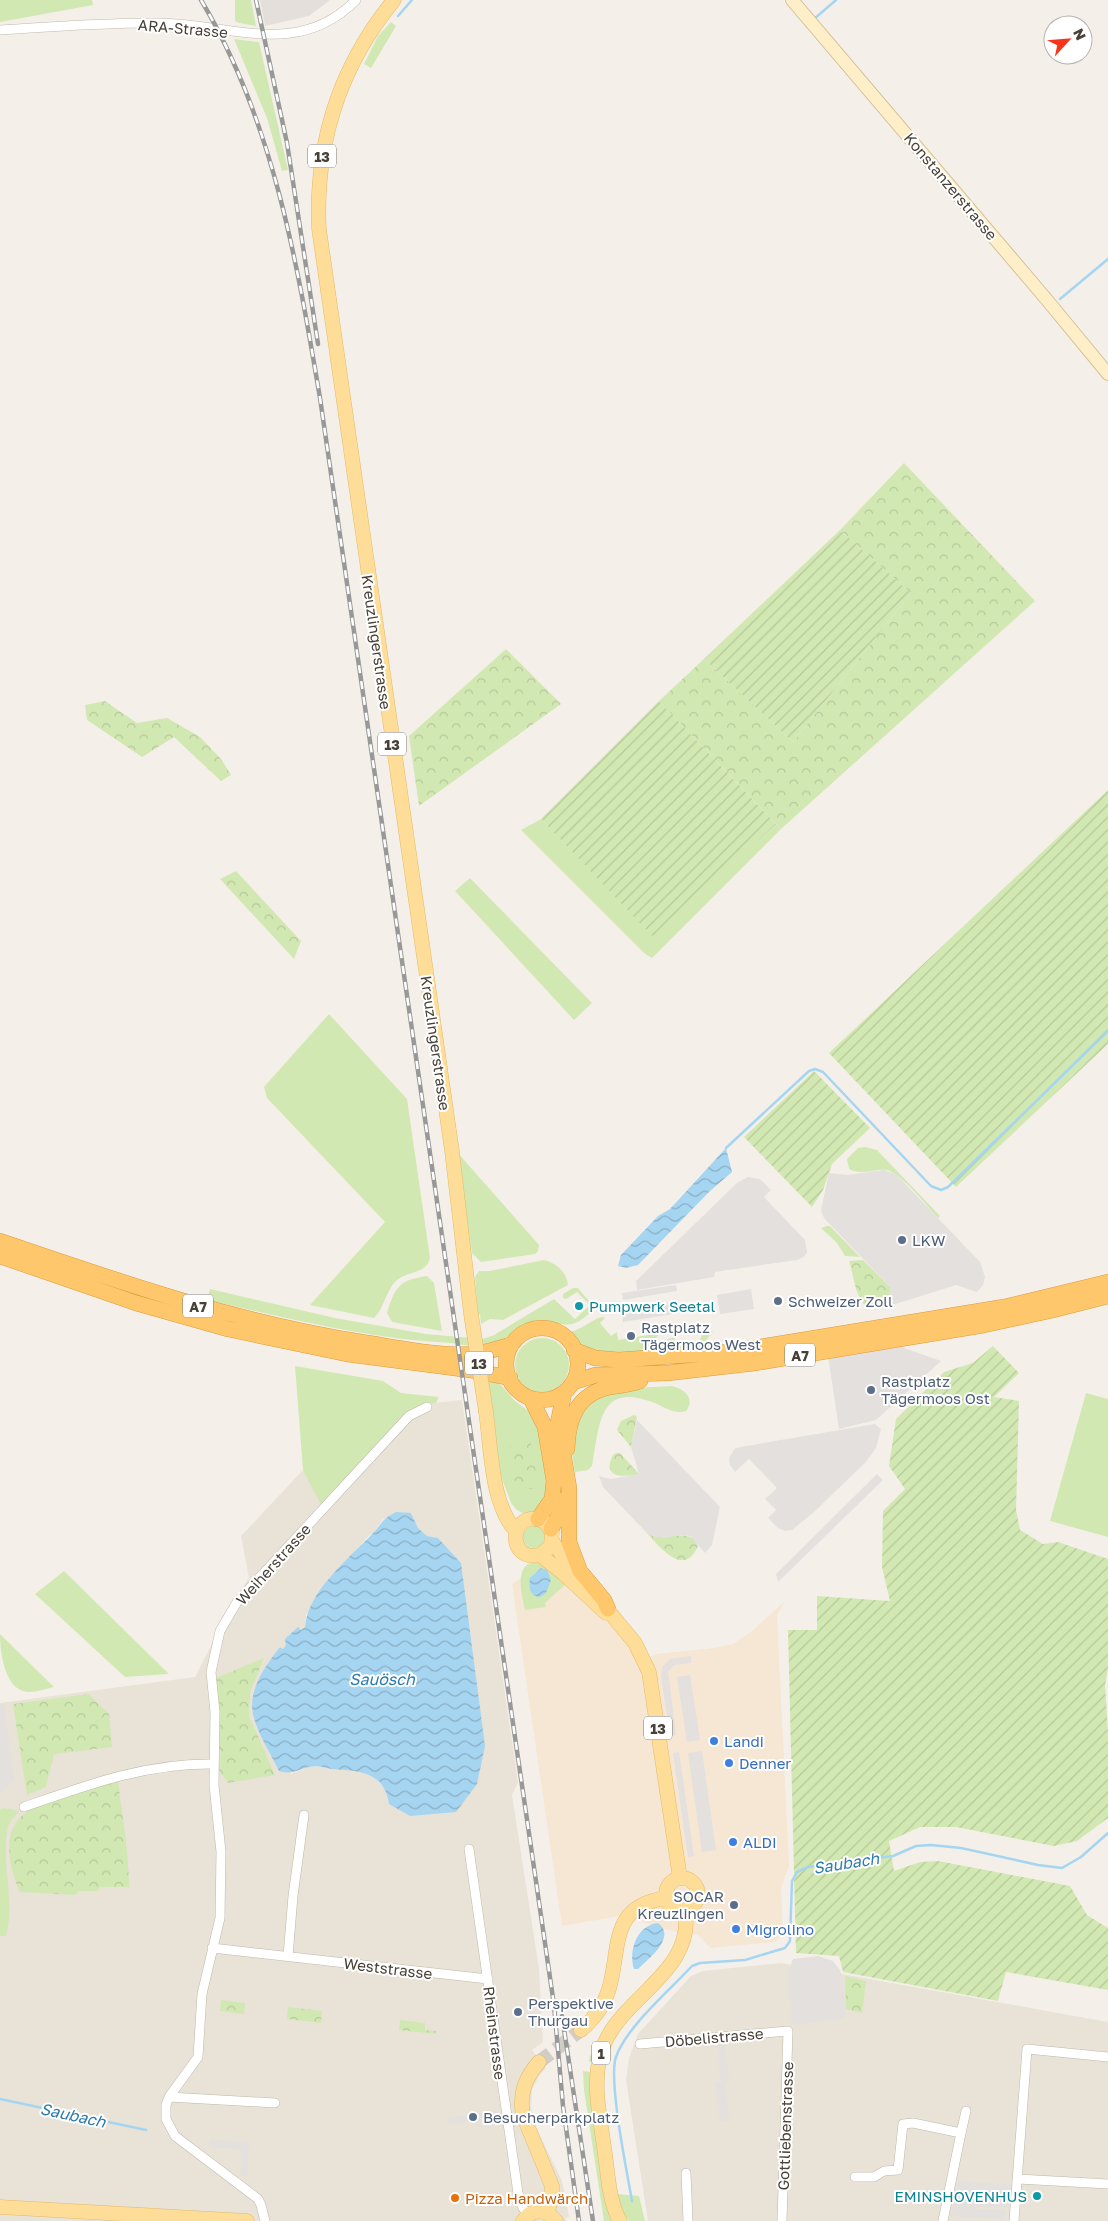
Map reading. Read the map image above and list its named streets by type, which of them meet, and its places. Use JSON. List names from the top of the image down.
{
  "streets": {
    "highway": ["A7"],
    "main road": ["13", "Kreuzlingerstrasse", "1"],
    "street": [
      "ARA-Strasse",
      "Konstanzerstrasse",
      "Weiherstrasse",
      "Weststrasse",
      "Rheinstrasse",
      "Döbelistrasse",
      "Gottliebenstrasse"
    ]
  },
  "crossings": [
    ["13", "Kreuzlingerstrasse"],
    ["13", "1"],
    ["Weiherstrasse", "Weststrasse"],
    ["Weststrasse", "Rheinstrasse"],
    ["Döbelistrasse", "Gottliebenstrasse"]
  ],
  "water": ["Sauösch", "Saubach"],
  "places": [
    "LKW",
    "Schweizer Zoll",
    "Pumpwerk Seetal",
    "Rastplatz Tägermoos West",
    "Rastplatz Tägermoos Ost",
    "Landi",
    "Denner",
    "ALDI",
    "SOCAR Kreuzlingen",
    "Migrolino",
    "Perspektive Thurgau",
    "Besucherparkplatz",
    "EMINSHOVENHUS",
    "Pizza Handwärch"
  ],
  "north": "top right"
}
